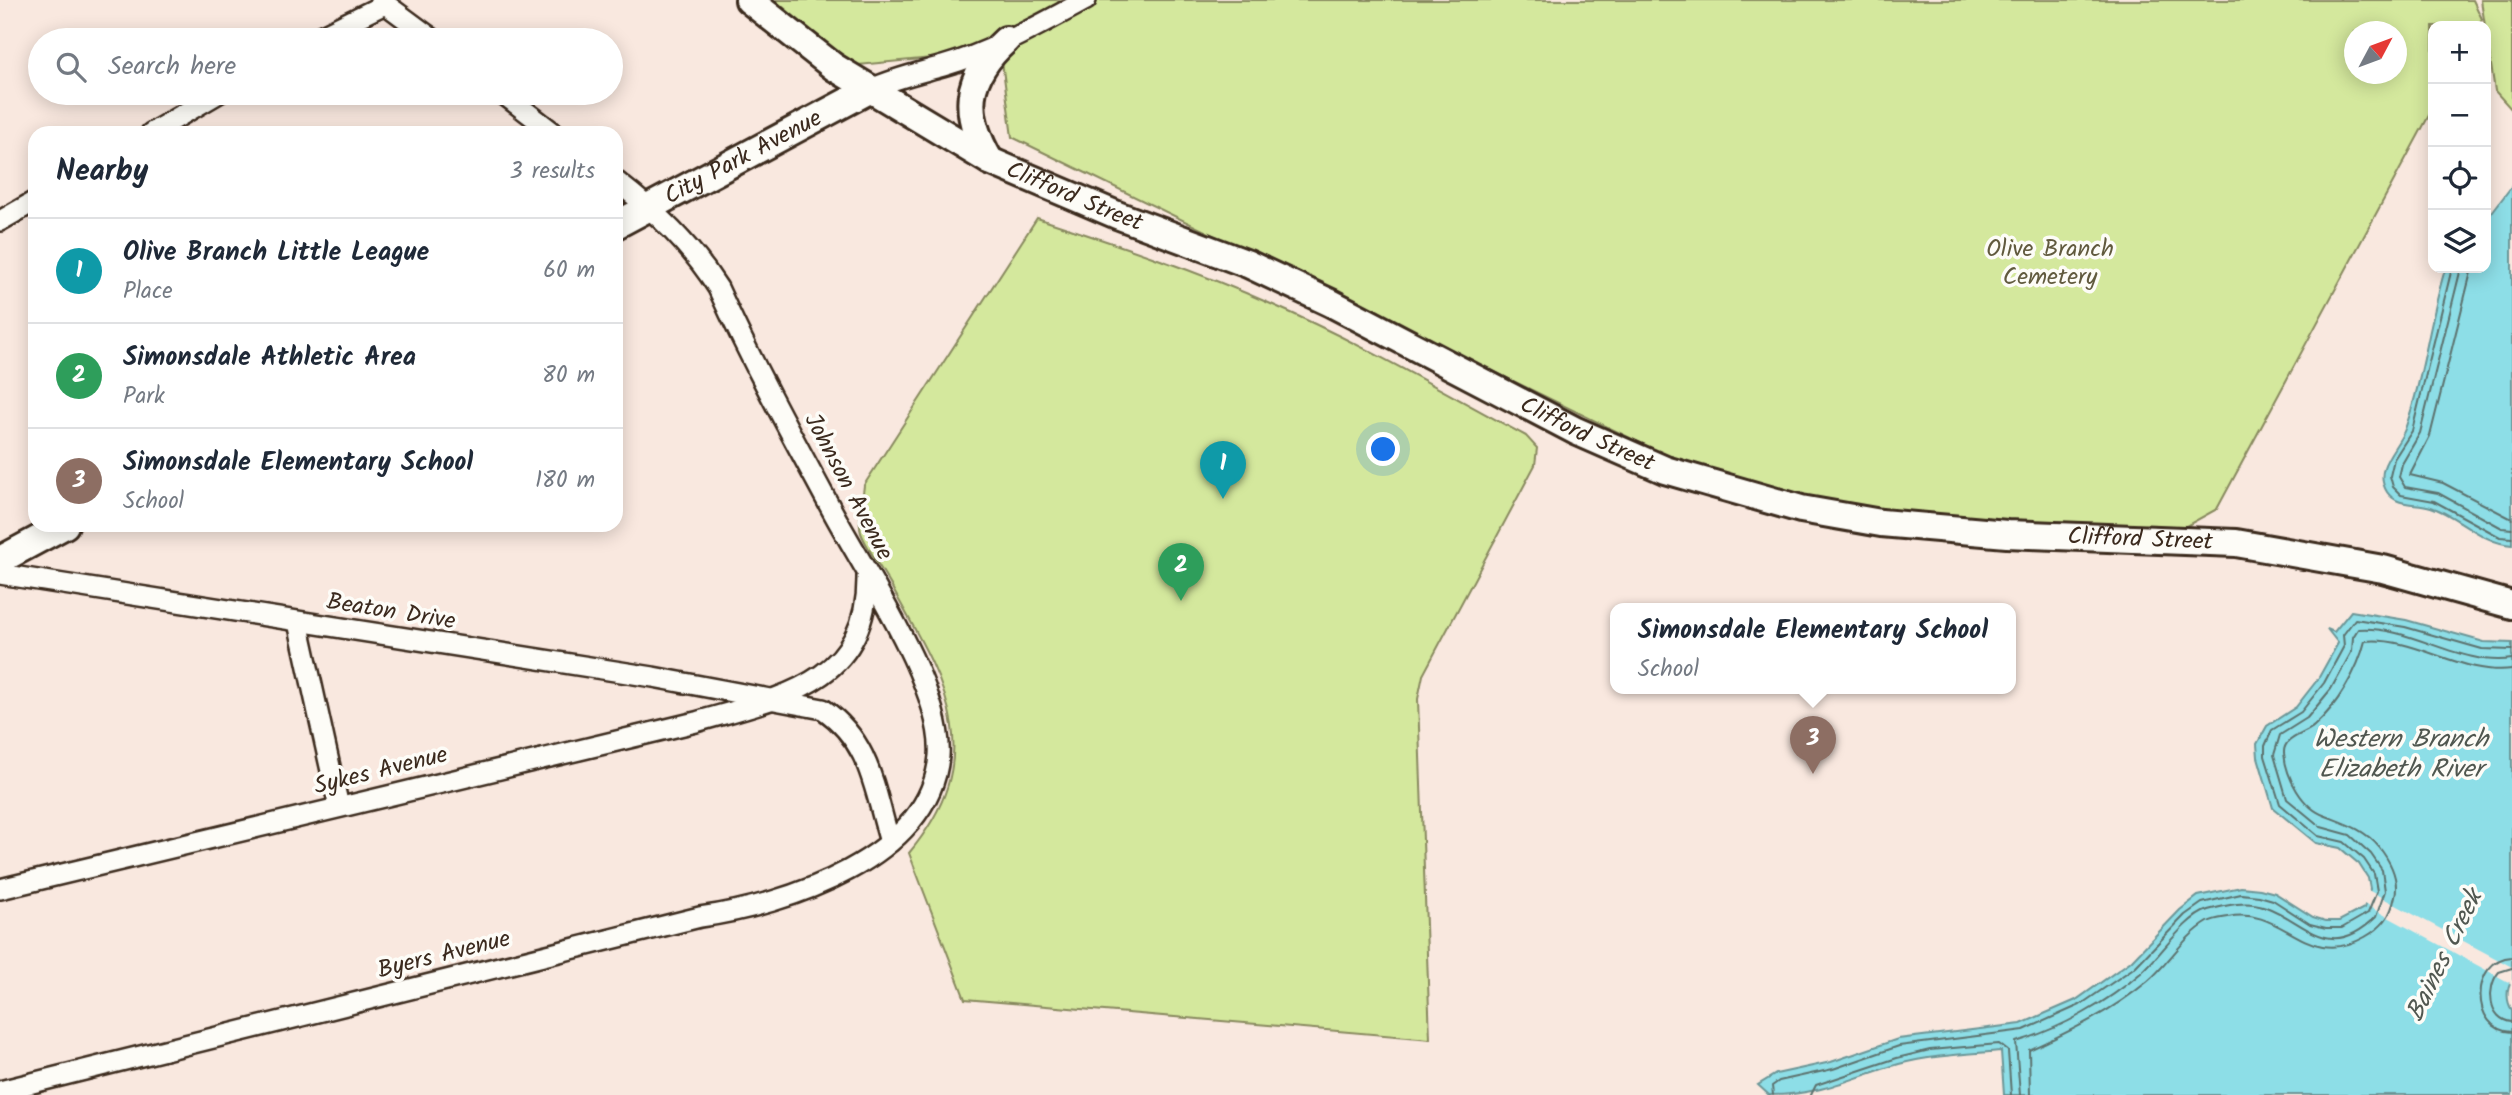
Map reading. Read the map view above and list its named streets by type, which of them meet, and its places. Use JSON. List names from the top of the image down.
{
  "streets": {
    "street": [
      "City Park Avenue",
      "Clifford Street",
      "Johnson Avenue",
      "Beaton Drive",
      "Sykes Avenue",
      "Byers Avenue"
    ]
  },
  "crossings": [
    ["City Park Avenue", "Clifford Street"],
    ["City Park Avenue", "Johnson Avenue"],
    ["Johnson Avenue", "Beaton Drive"],
    ["Johnson Avenue", "Byers Avenue"],
    ["Beaton Drive", "Sykes Avenue"],
    ["Beaton Drive", "Byers Avenue"]
  ],
  "water": ["Western Branch Elizabeth River", "Baines Creek"],
  "parks": ["Olive Branch Cemetery"],
  "north": "top right",
  "page": {
    "map_buttons": ["+", "−"],
    "search": "Search here",
    "heading": ["Nearby", "3 results"],
    "list": [
      {
        "mark": "1",
        "name": "Olive Branch Little League",
        "note": "Place",
        "value": "60 m"
      },
      {
        "mark": "2",
        "name": "Simonsdale Athletic Area",
        "note": "Park",
        "value": "80 m"
      },
      {
        "mark": "3",
        "name": "Simonsdale Elementary School",
        "note": "School",
        "value": "180 m"
      }
    ],
    "pins": ["1", "2", "3"],
    "popup": ["Simonsdale Elementary School", "School"]
  }
}
